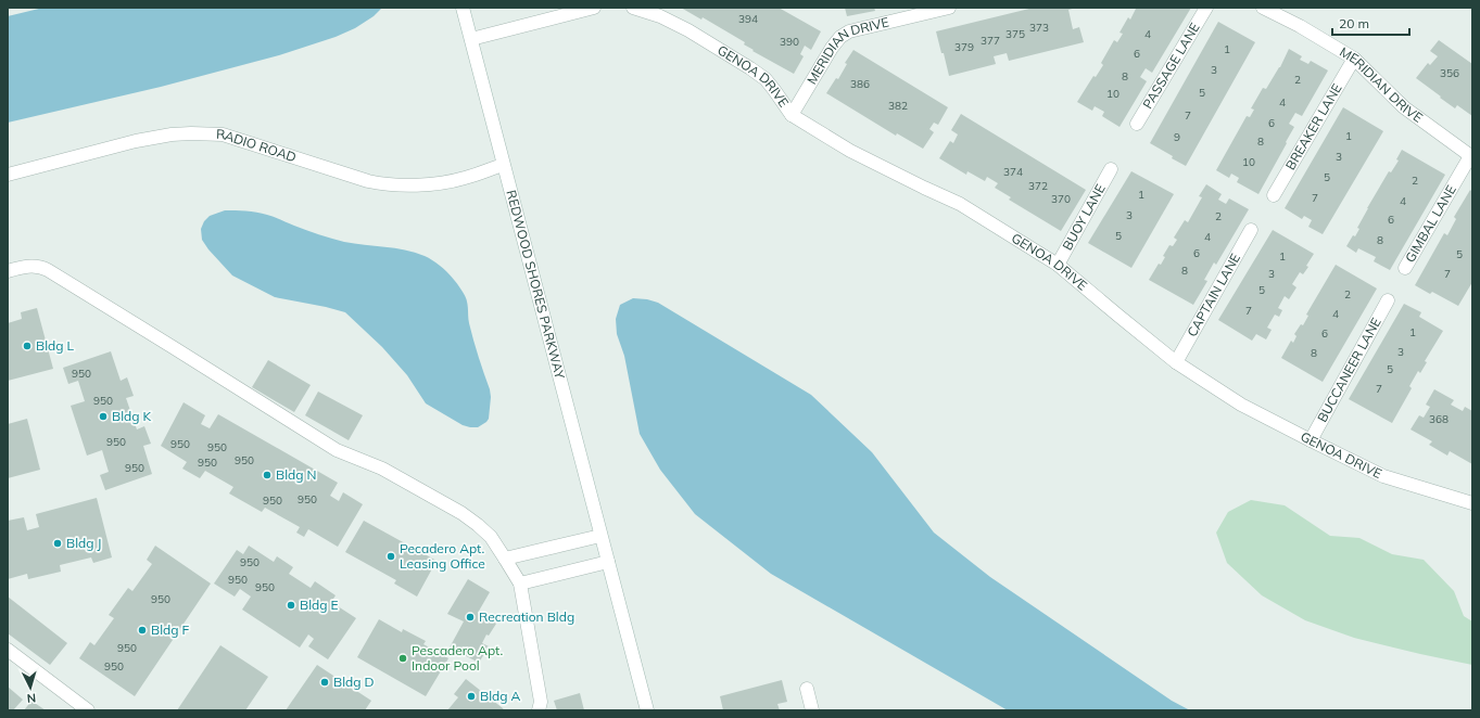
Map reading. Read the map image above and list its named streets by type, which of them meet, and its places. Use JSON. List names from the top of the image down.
{
  "streets": {
    "street": [
      "MERIDIAN DRIVE",
      "PASSAGE LANE",
      "GENOA DRIVE",
      "BREAKER LANE",
      "RADIO ROAD",
      "BUOY LANE",
      "GIMBAL LANE",
      "REDWOOD SHORES PARKWAY",
      "CAPTAIN LANE",
      "BUCCANEER LANE"
    ]
  },
  "crossings": [
    ["MERIDIAN DRIVE", "GENOA DRIVE"],
    ["MERIDIAN DRIVE", "BREAKER LANE"],
    ["MERIDIAN DRIVE", "GIMBAL LANE"],
    ["GENOA DRIVE", "BUOY LANE"],
    ["GENOA DRIVE", "CAPTAIN LANE"],
    ["GENOA DRIVE", "BUCCANEER LANE"],
    ["RADIO ROAD", "REDWOOD SHORES PARKWAY"]
  ],
  "places": [
    "Bldg L",
    "Bldg K",
    "Bldg N",
    "Bldg J",
    "Pecadero Apt. Leasing Office",
    "Bldg E",
    "Recreation Bldg",
    "Bldg F",
    "Pescadero Apt. Indoor Pool",
    "Bldg D",
    "Bldg A"
  ],
  "house_numbers": [
    "394",
    "373",
    "375",
    "4",
    "377",
    "390",
    "379",
    "1",
    "6",
    "3",
    "356",
    "8",
    "2",
    "386",
    "5",
    "10",
    "4",
    "382",
    "7",
    "6",
    "1",
    "9",
    "8",
    "3",
    "10",
    "374",
    "5",
    "2",
    "372",
    "1",
    "7",
    "370",
    "4",
    "3",
    "2",
    "6",
    "5",
    "4",
    "8",
    "6",
    "5",
    "1",
    "8",
    "3",
    "7",
    "5",
    "2",
    "7",
    "4",
    "1",
    "6",
    "3",
    "8",
    "5",
    "950",
    "7",
    "950",
    "368",
    "950",
    "950",
    "950",
    "950",
    "950",
    "950",
    "950",
    "950",
    "950",
    "950",
    "950",
    "950",
    "950",
    "950"
  ],
  "scale_bar": "20 m",
  "north": "bottom"
}
